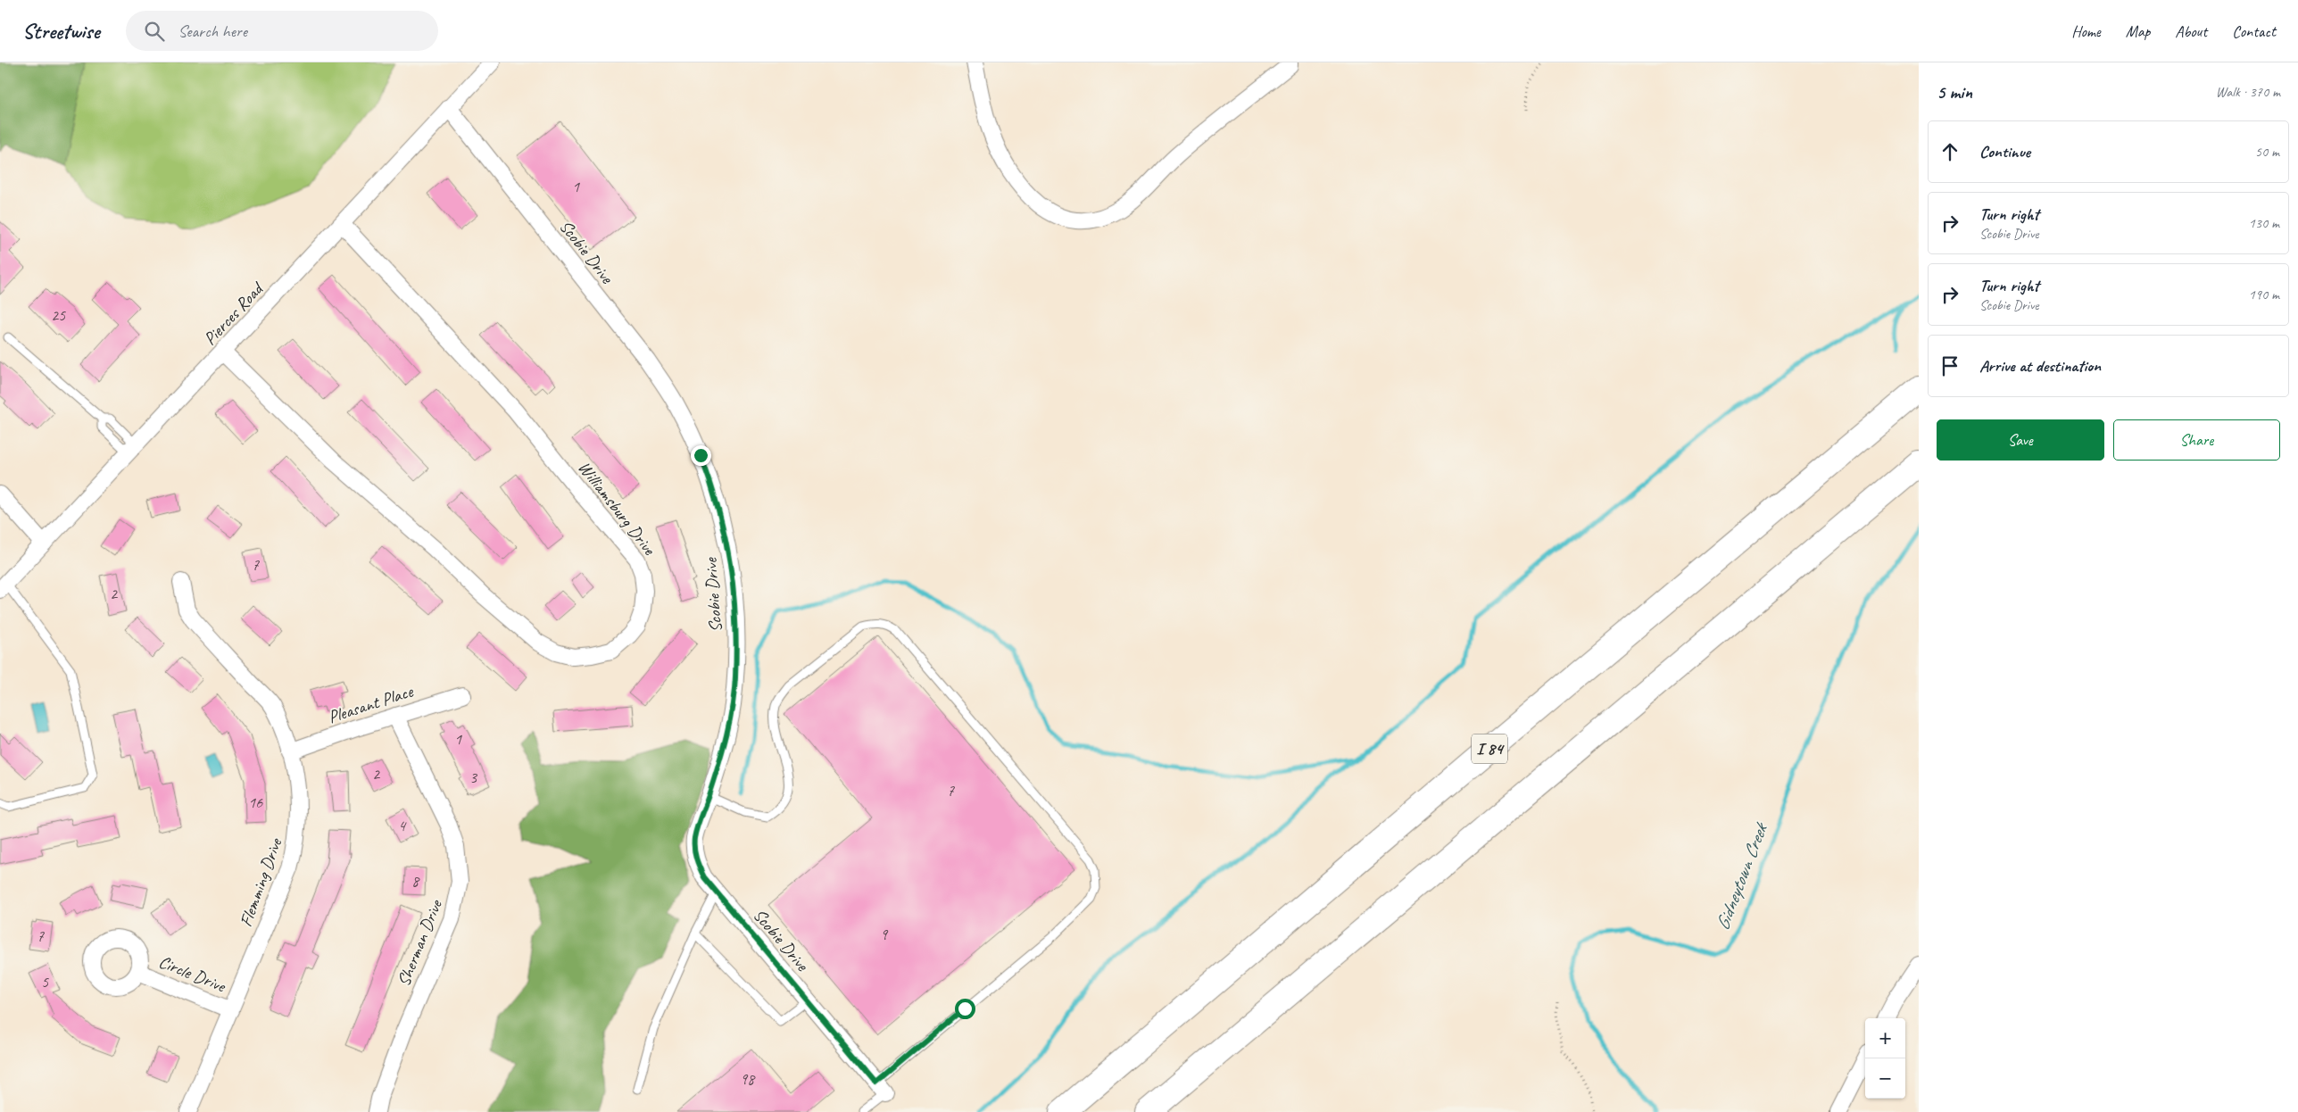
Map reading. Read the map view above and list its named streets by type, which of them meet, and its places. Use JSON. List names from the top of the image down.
{
  "streets": {
    "highway": ["I 84"],
    "street": [
      "Scobie Drive",
      "Pierces Road",
      "Williamsburg Drive",
      "Pleasant Place",
      "Flemming Drive",
      "Sherman Drive",
      "Circle Drive"
    ]
  },
  "crossings": [
    ["Scobie Drive", "Pierces Road"],
    ["Pierces Road", "Williamsburg Drive"],
    ["Pleasant Place", "Flemming Drive"],
    ["Pleasant Place", "Sherman Drive"],
    ["Flemming Drive", "Circle Drive"]
  ],
  "water": ["Gidneytown Creek"],
  "house_numbers": [
    "1",
    "25",
    "7",
    "2",
    "1",
    "2",
    "3",
    "7",
    "16",
    "4",
    "8",
    "9",
    "7",
    "5",
    "98"
  ],
  "page": {
    "header": "Streetwise",
    "search": "Search here",
    "nav": [
      "Home",
      "Map",
      "About",
      "Contact"
    ],
    "heading": ["5 min", "Walk · 370 m"],
    "list": [
      ["Continue", "50 m"],
      ["Turn right", "Scobie Drive", "130 m"],
      ["Turn right", "Scobie Drive", "190 m"],
      "Arrive at destination"
    ],
    "buttons": ["Save", "Share"],
    "map_buttons": ["+", "−"]
  }
}
